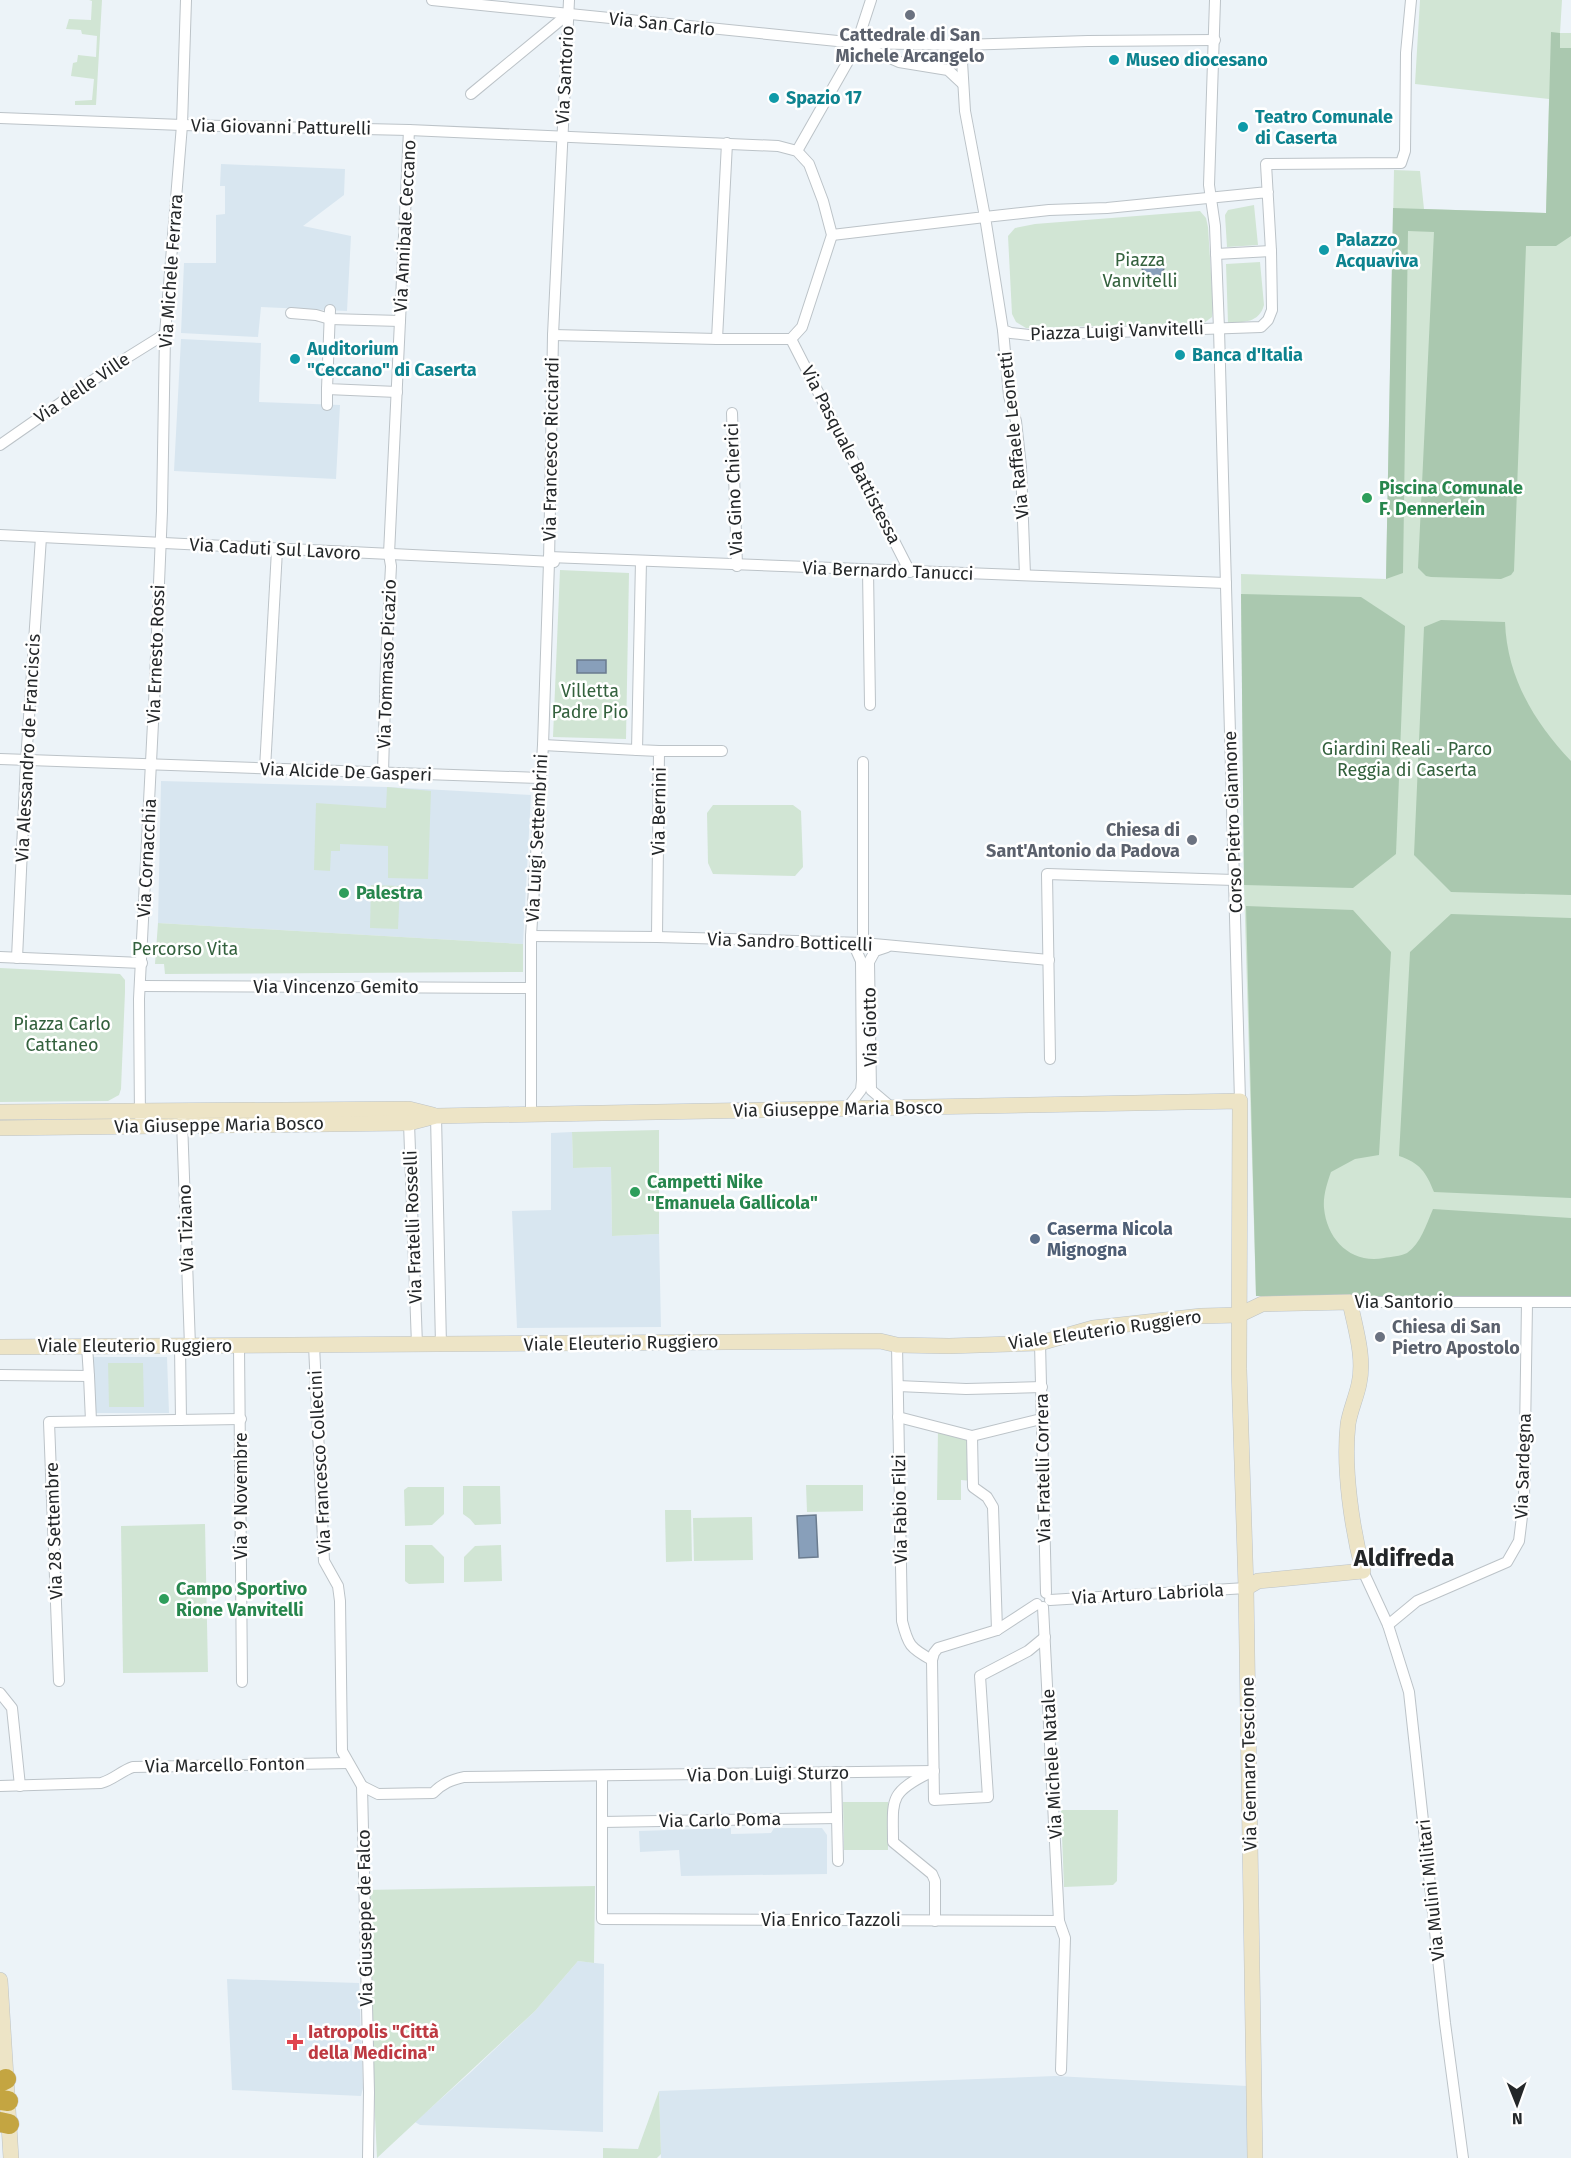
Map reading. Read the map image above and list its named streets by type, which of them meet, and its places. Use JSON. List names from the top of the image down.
{
  "streets": {
    "street": [
      "Via San Carlo",
      "Via Santorio",
      "Via Giovanni Patturelli",
      "Via Annibale Ceccano",
      "Via Michele Ferrara",
      "Piazza Luigi Vanvitelli",
      "Via delle Ville",
      "Via Raffaele Leonetti",
      "Via Francesco Ricciardi",
      "Via Pasquale Battistessa",
      "Via Gino Chierici",
      "Via Caduti Sul Lavoro",
      "Via Bernardo Tanucci",
      "Via Ernesto Rossi",
      "Via Tommaso Picazio",
      "Via Alessandro de Franciscis",
      "Via Alcide De Gasperi",
      "Via Bernini",
      "Corso Pietro Giannone",
      "Via Luigi Settembrini",
      "Via Cornacchia",
      "Via Sandro Botticelli",
      "Via Vincenzo Gemito",
      "Via Giotto",
      "Via Giuseppe Maria Bosco",
      "Via Fratelli Rosselli",
      "Via Tiziano",
      "Viale Eleuterio Ruggiero",
      "Via Francesco Collecini",
      "Via Sardegna",
      "Via Fratelli Correra",
      "Via 9 Novembre",
      "Via Fabio Filzi",
      "Via 28 Settembre",
      "Via Arturo Labriola",
      "Via Michele Natale",
      "Via Gennaro Tescione",
      "Via Marcello Fonton",
      "Via Don Luigi Sturzo",
      "Via Carlo Poma",
      "Via Mulini Militari",
      "Via Giuseppe de Falco",
      "Via Enrico Tazzoli"
    ]
  },
  "crossings": [
    ["Via San Carlo", "Via Santorio"],
    ["Via Santorio", "Via Giovanni Patturelli"],
    ["Via Santorio", "Via Francesco Ricciardi"],
    ["Via Santorio", "Corso Pietro Giannone"],
    ["Via Santorio", "Viale Eleuterio Ruggiero"],
    ["Via Santorio", "Via Sardegna"],
    ["Via Giovanni Patturelli", "Via Annibale Ceccano"],
    ["Via Giovanni Patturelli", "Via Michele Ferrara"],
    ["Via Annibale Ceccano", "Via Caduti Sul Lavoro"],
    ["Via Annibale Ceccano", "Via Tommaso Picazio"],
    ["Via Michele Ferrara", "Via delle Ville"],
    ["Via Michele Ferrara", "Via Caduti Sul Lavoro"],
    ["Via Michele Ferrara", "Via Ernesto Rossi"],
    ["Piazza Luigi Vanvitelli", "Via Raffaele Leonetti"],
    ["Piazza Luigi Vanvitelli", "Corso Pietro Giannone"],
    ["Via Raffaele Leonetti", "Via Bernardo Tanucci"],
    ["Via Francesco Ricciardi", "Via Caduti Sul Lavoro"],
    ["Via Francesco Ricciardi", "Via Bernardo Tanucci"],
    ["Via Francesco Ricciardi", "Via Luigi Settembrini"],
    ["Via Pasquale Battistessa", "Via Bernardo Tanucci"],
    ["Via Gino Chierici", "Via Bernardo Tanucci"],
    ["Via Caduti Sul Lavoro", "Via Bernardo Tanucci"],
    ["Via Caduti Sul Lavoro", "Via Ernesto Rossi"],
    ["Via Caduti Sul Lavoro", "Via Tommaso Picazio"],
    ["Via Caduti Sul Lavoro", "Via Alessandro de Franciscis"],
    ["Via Caduti Sul Lavoro", "Via Luigi Settembrini"],
    ["Via Bernardo Tanucci", "Via Bernini"],
    ["Via Bernardo Tanucci", "Corso Pietro Giannone"],
    ["Via Bernardo Tanucci", "Via Luigi Settembrini"],
    ["Via Ernesto Rossi", "Via Alcide De Gasperi"],
    ["Via Ernesto Rossi", "Via Cornacchia"],
    ["Via Tommaso Picazio", "Via Alcide De Gasperi"],
    ["Via Alessandro de Franciscis", "Via Alcide De Gasperi"],
    ["Via Alcide De Gasperi", "Via Luigi Settembrini"],
    ["Via Alcide De Gasperi", "Via Cornacchia"],
    ["Via Bernini", "Via Sandro Botticelli"],
    ["Corso Pietro Giannone", "Via Giuseppe Maria Bosco"],
    ["Corso Pietro Giannone", "Viale Eleuterio Ruggiero"],
    ["Corso Pietro Giannone", "Via Gennaro Tescione"],
    ["Via Luigi Settembrini", "Via Sandro Botticelli"],
    ["Via Luigi Settembrini", "Via Vincenzo Gemito"],
    ["Via Luigi Settembrini", "Via Giuseppe Maria Bosco"],
    ["Via Cornacchia", "Via Vincenzo Gemito"],
    ["Via Sandro Botticelli", "Via Giotto"],
    ["Via Giotto", "Via Giuseppe Maria Bosco"],
    ["Via Giuseppe Maria Bosco", "Via Fratelli Rosselli"],
    ["Via Giuseppe Maria Bosco", "Via Tiziano"],
    ["Via Fratelli Rosselli", "Viale Eleuterio Ruggiero"],
    ["Via Tiziano", "Viale Eleuterio Ruggiero"],
    ["Viale Eleuterio Ruggiero", "Via Francesco Collecini"],
    ["Viale Eleuterio Ruggiero", "Via Fratelli Correra"],
    ["Viale Eleuterio Ruggiero", "Via 9 Novembre"],
    ["Viale Eleuterio Ruggiero", "Via Fabio Filzi"],
    ["Via Francesco Collecini", "Via Marcello Fonton"],
    ["Via Francesco Collecini", "Via Don Luigi Sturzo"],
    ["Via Francesco Collecini", "Via Giuseppe de Falco"],
    ["Via Sardegna", "Via Mulini Militari"],
    ["Via Fratelli Correra", "Via Arturo Labriola"],
    ["Via Fratelli Correra", "Via Michele Natale"],
    ["Via Arturo Labriola", "Via Michele Natale"],
    ["Via Arturo Labriola", "Via Gennaro Tescione"],
    ["Via Michele Natale", "Via Enrico Tazzoli"],
    ["Via Don Luigi Sturzo", "Via Giuseppe de Falco"],
    ["Via Carlo Poma", "Via Enrico Tazzoli"]
  ],
  "districts": ["Aldifreda"],
  "parks": [
    "Piazza Vanvitelli",
    "Villetta Padre Pio",
    "Giardini Reali - Parco Reggia di Caserta",
    "Percorso Vita",
    "Piazza Carlo Cattaneo"
  ],
  "places": {
    "other": [
      "Cattedrale di San Michele Arcangelo",
      "Museo diocesano",
      "Spazio 17",
      "Teatro Comunale di Caserta",
      "Palazzo Acquaviva",
      "Banca d'Italia",
      "Auditorium \"Ceccano\" di Caserta",
      "Piscina Comunale F. Dennerlein",
      "Chiesa di Sant'Antonio da Padova",
      "Palestra",
      "Campetti Nike \"Emanuela Gallicola\"",
      "Caserma Nicola Mignogna",
      "Chiesa di San Pietro Apostolo",
      "Campo Sportivo Rione Vanvitelli"
    ],
    "health": ["Iatropolis \"Città della Medicina\""]
  },
  "north": "bottom"
}
